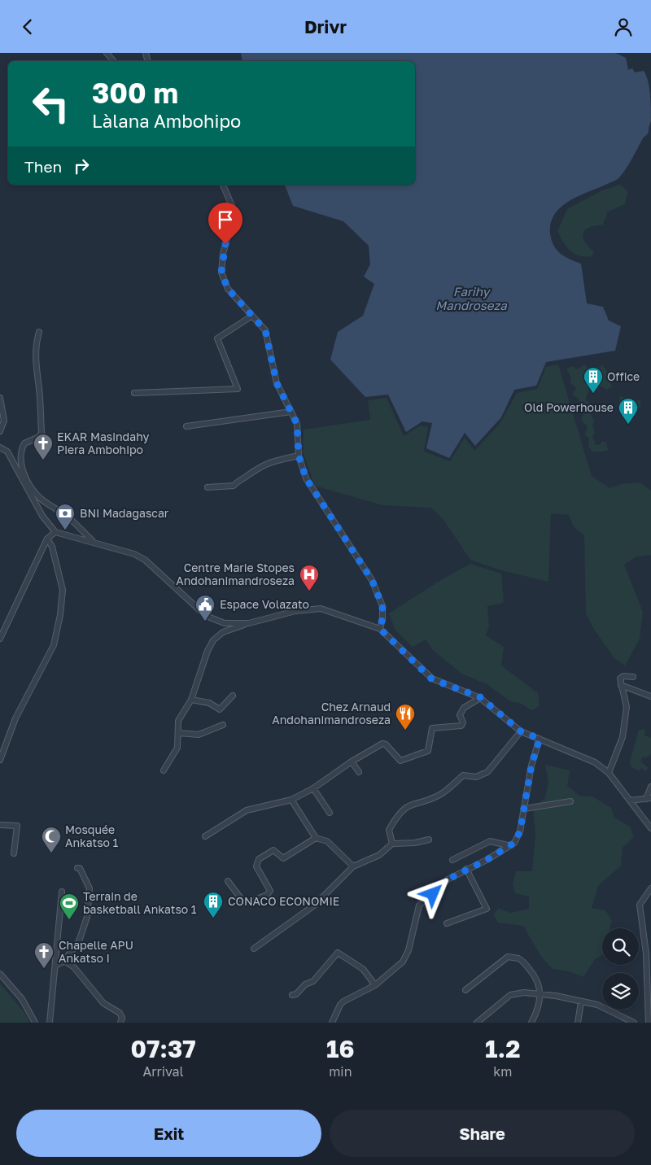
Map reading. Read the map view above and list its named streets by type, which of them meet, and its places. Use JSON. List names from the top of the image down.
{
  "water": ["Farihy Mandroseza"],
  "places": {
    "building": ["Office", "Old Powerhouse", "CONACO ECONOMIE"],
    "church": ["EKAR Masindahy Piera Ambohipo", "Chapelle APU Ankatso I"],
    "bank": ["BNI Madagascar"],
    "hospital": ["Centre Marie Stopes Andohanimandroseza"],
    "public building": ["Espace Volazato"],
    "restaurant": ["Chez Arnaud Andohanimandroseza"],
    "mosque": ["Mosquée Ankatso 1"],
    "sports": ["Terrain de basketball Ankatso 1"]
  },
  "page": {
    "header": "Drivr",
    "turn": ["300 m", "Làlana Ambohipo"],
    "then": "Then",
    "eta": [
      "07:37",
      "Arrival",
      "16",
      "min",
      "1.2",
      "km"
    ],
    "buttons": ["Exit", "Share"]
  }
}
